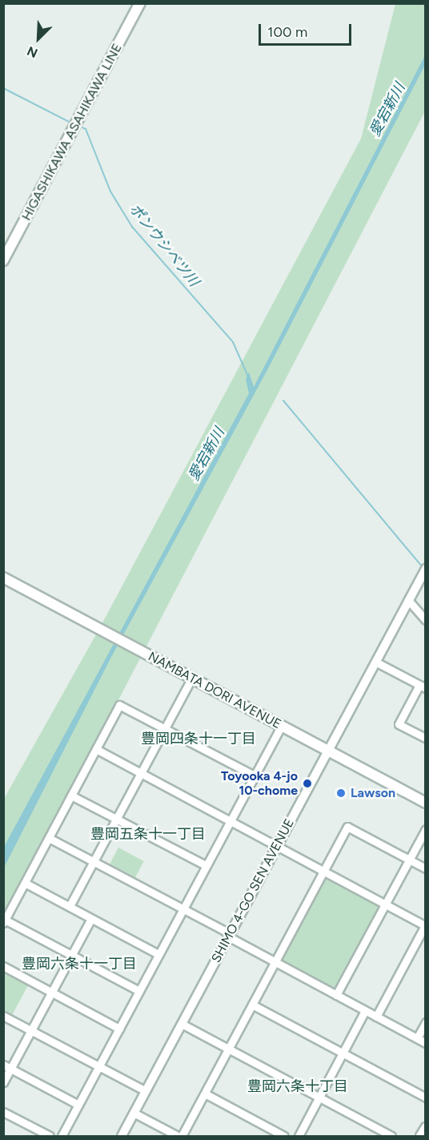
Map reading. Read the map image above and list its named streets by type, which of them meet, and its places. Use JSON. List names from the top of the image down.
{
  "streets": {
    "main road": ["HIGASHIKAWA ASAHIKAWA LINE", "NAMBATA DORI AVENUE"],
    "street": ["SHIMO 4-GO SEN AVENUE"]
  },
  "crossings": [
    ["NAMBATA DORI AVENUE", "SHIMO 4-GO SEN AVENUE"]
  ],
  "districts": [
    "豊岡四条十一丁目",
    "豊岡五条十一丁目",
    "豊岡六条十一丁目",
    "豊岡六条十丁目"
  ],
  "water": ["愛宕新川", "ポンウシベツ川"],
  "places": ["Toyooka 4-jo 10-chome", "Lawson"],
  "scale_bar": "100 m",
  "north": "bottom left"
}
